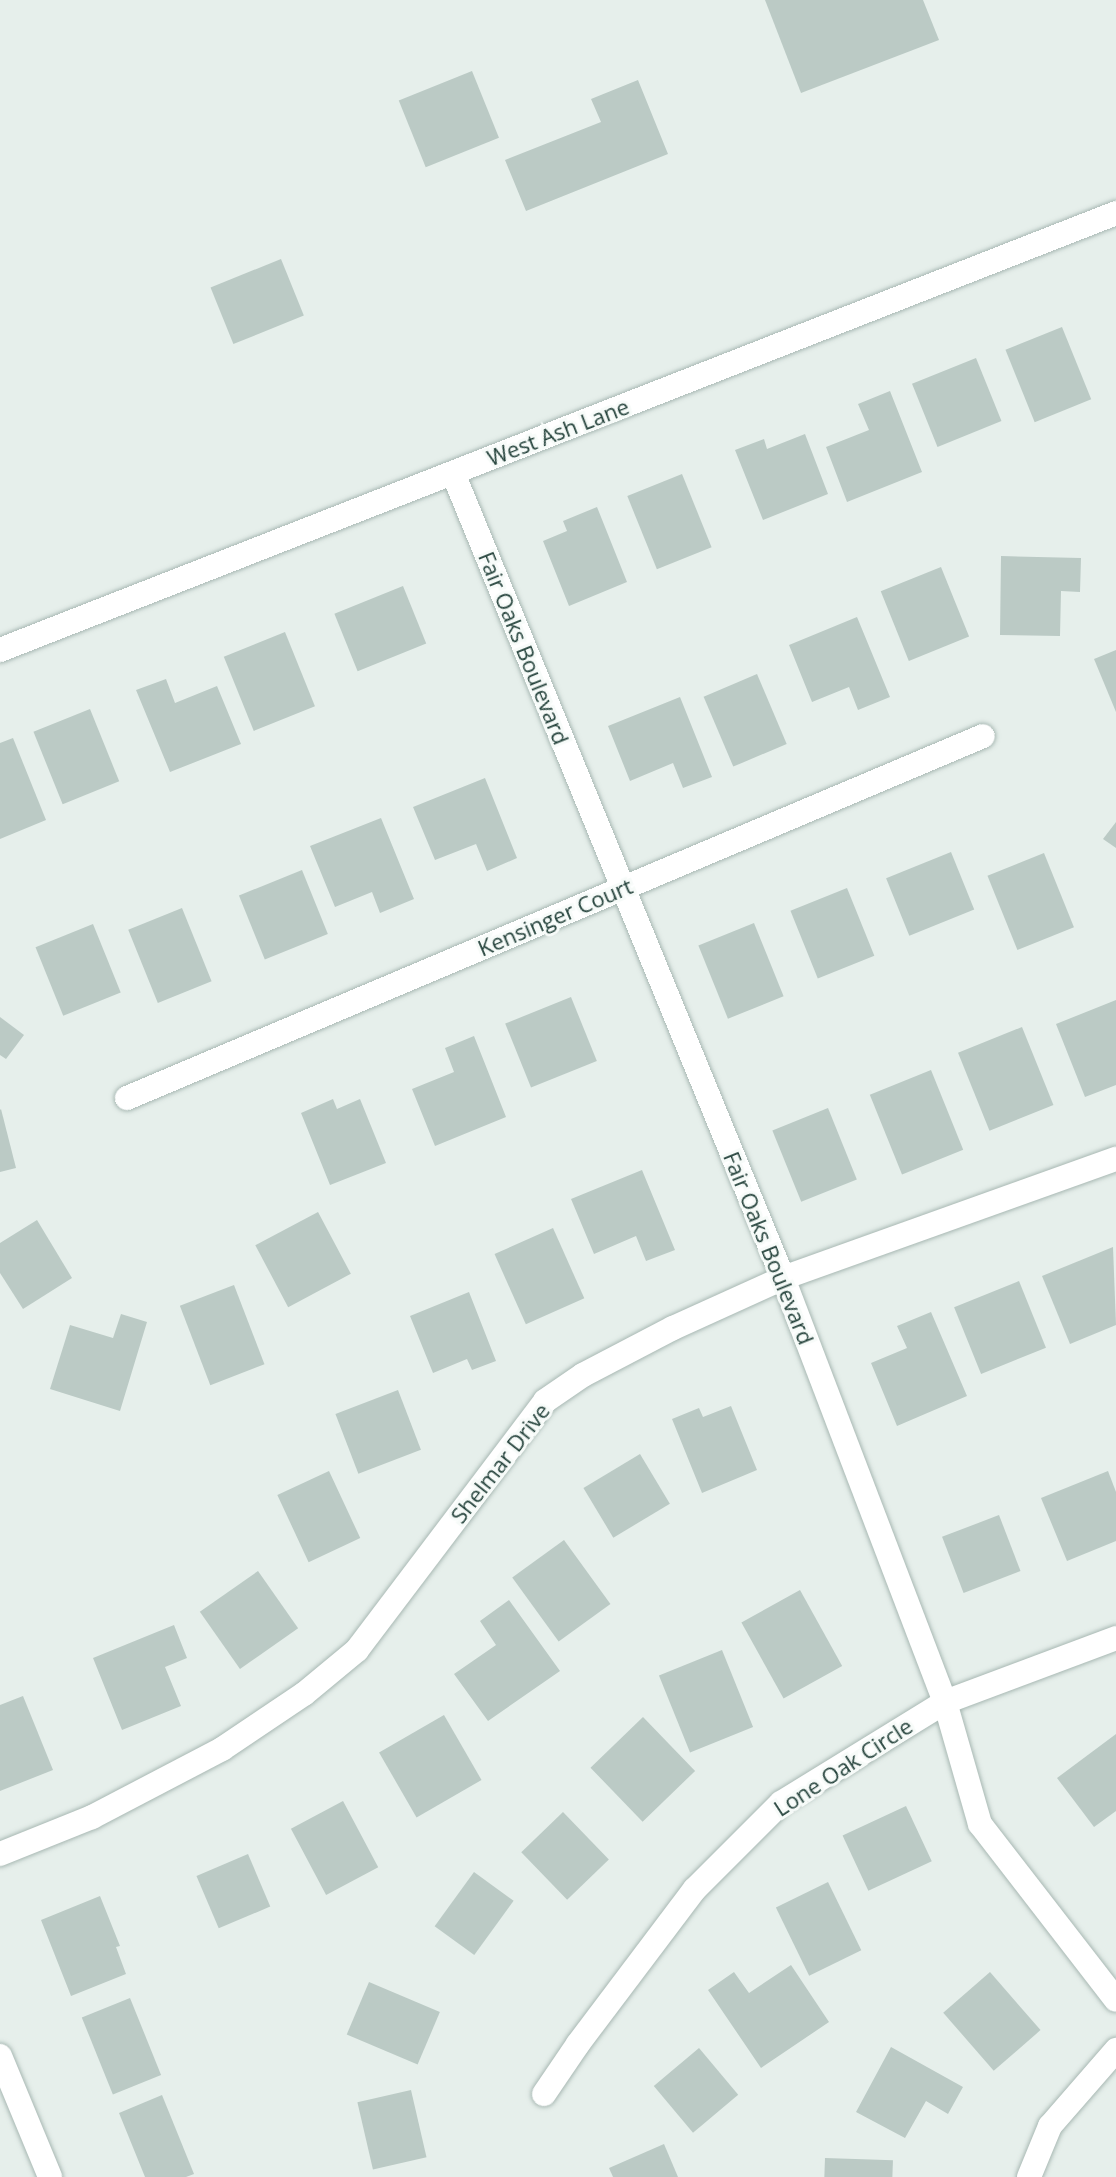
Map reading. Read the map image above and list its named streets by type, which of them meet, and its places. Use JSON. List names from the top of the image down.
{
  "streets": {
    "street": [
      "West Ash Lane",
      "Fair Oaks Boulevard",
      "Kensinger Court",
      "Shelmar Drive",
      "Lone Oak Circle"
    ]
  },
  "crossings": [
    ["West Ash Lane", "Fair Oaks Boulevard"],
    ["Fair Oaks Boulevard", "Kensinger Court"],
    ["Fair Oaks Boulevard", "Shelmar Drive"],
    ["Fair Oaks Boulevard", "Lone Oak Circle"]
  ]
}
